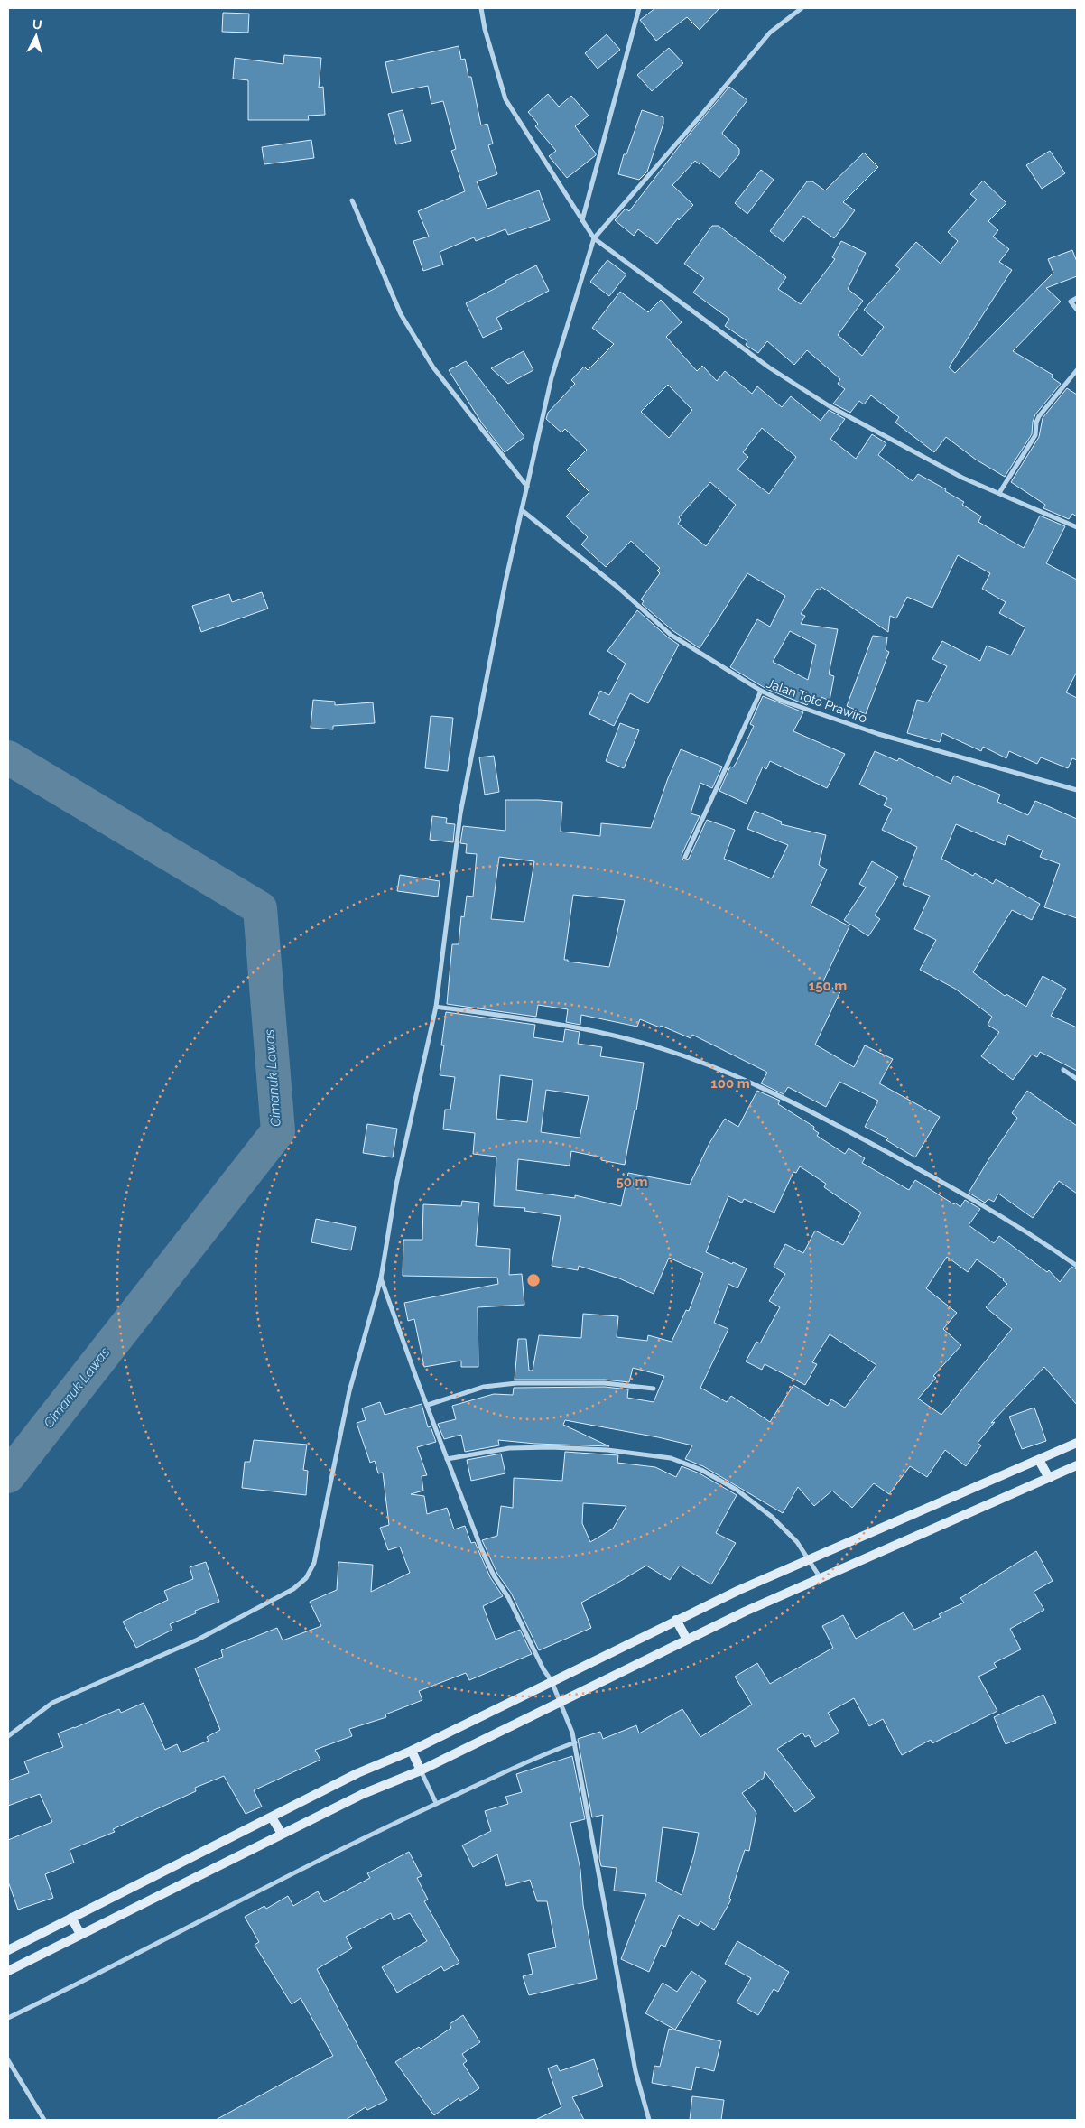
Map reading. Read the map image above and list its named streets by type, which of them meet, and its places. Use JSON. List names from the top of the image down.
{
  "streets": {
    "street": ["Jalan Toto Prawiro"]
  },
  "water": ["Cimanuk Lawas"],
  "north": "top",
  "rings": ["150 m", "100 m", "50 m"]
}
